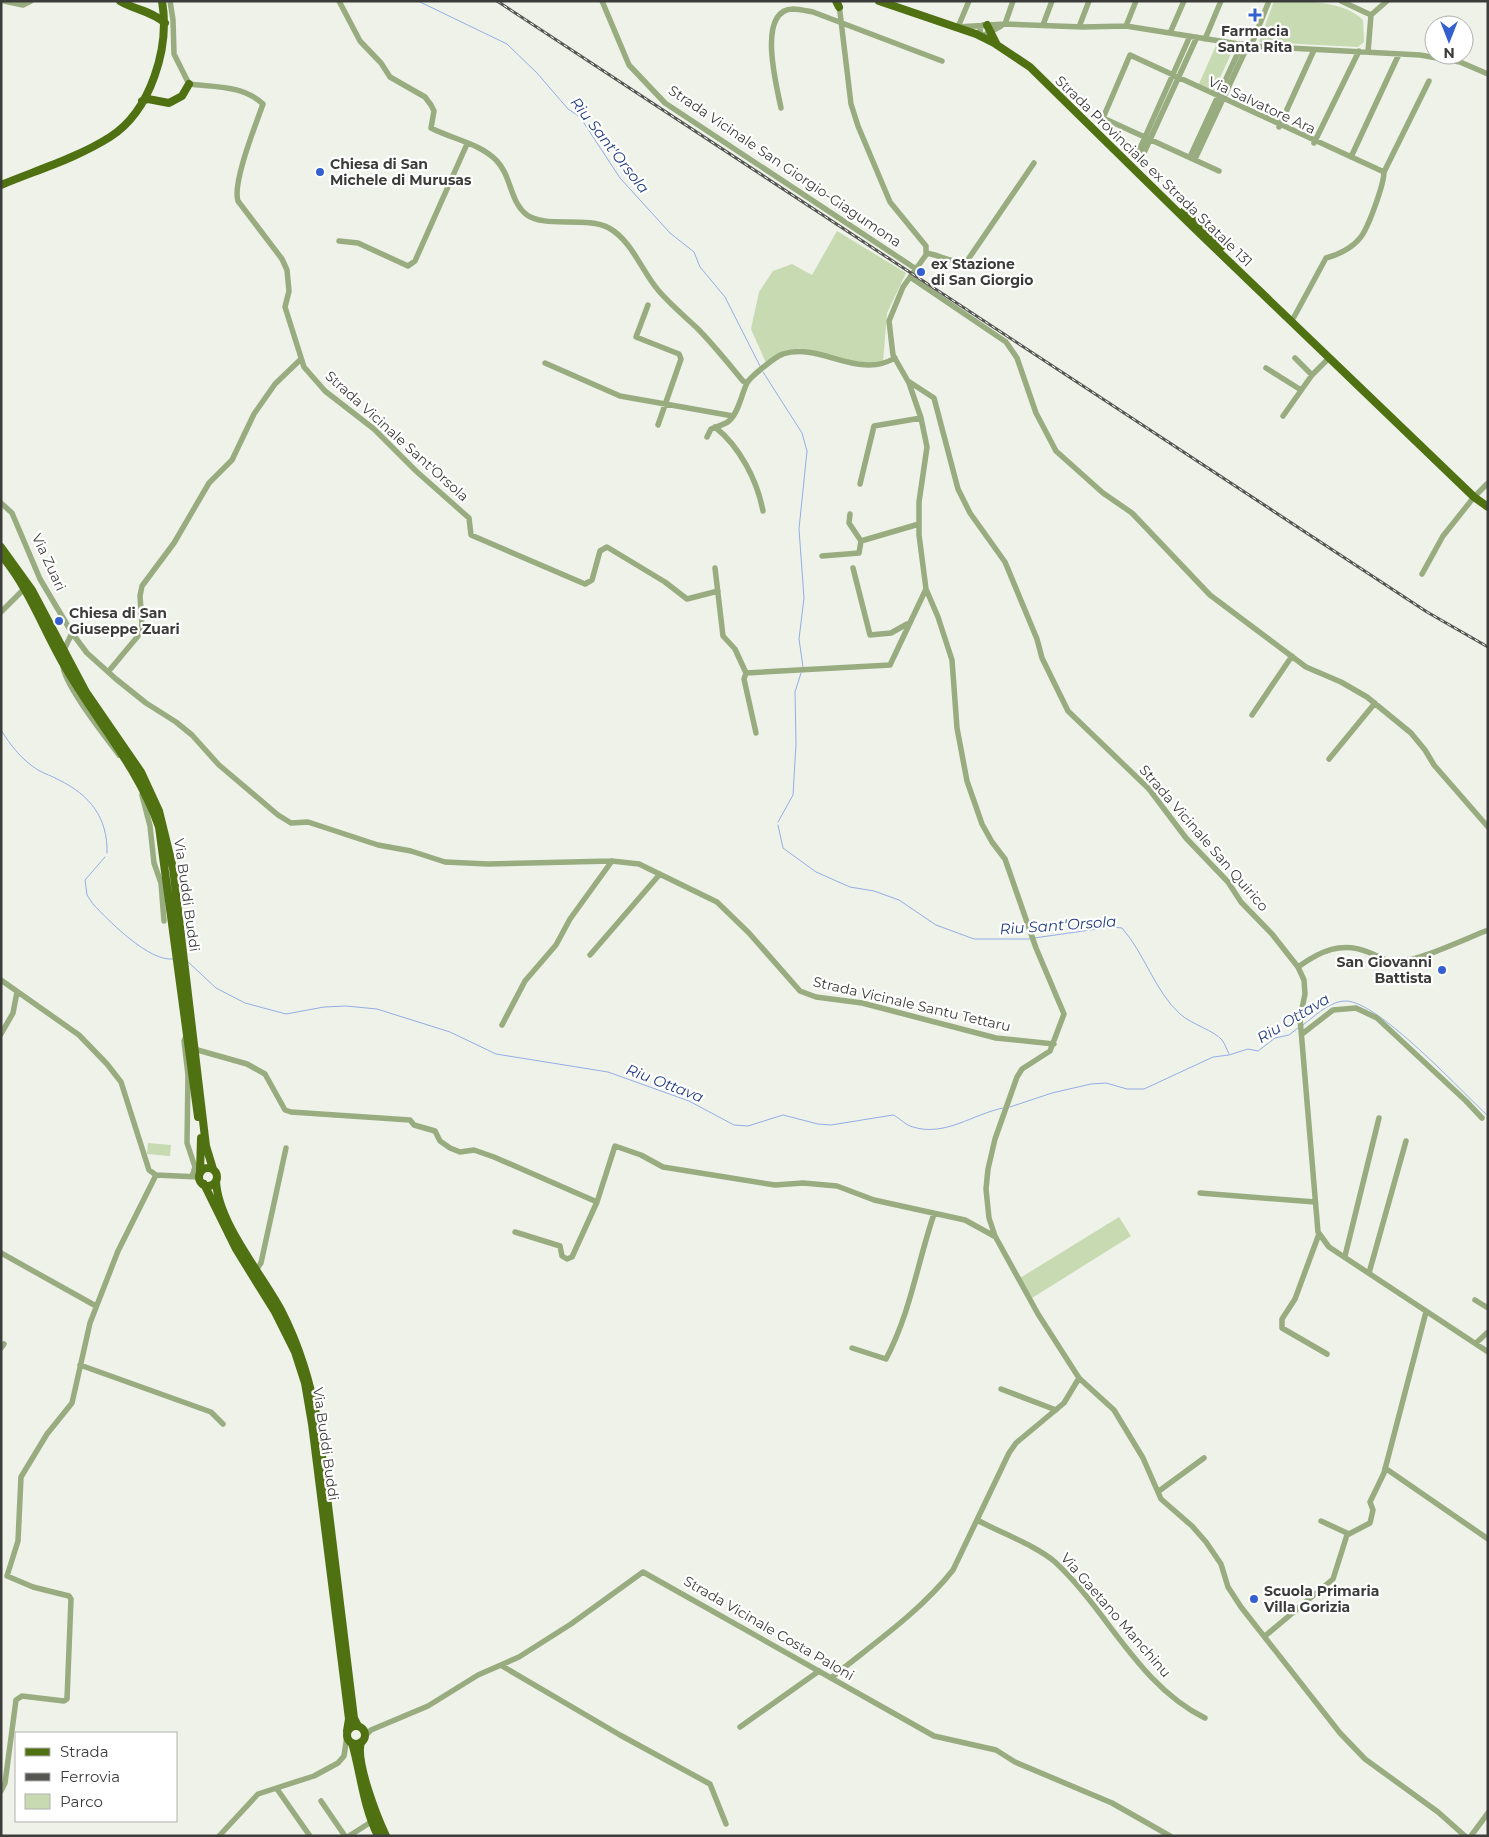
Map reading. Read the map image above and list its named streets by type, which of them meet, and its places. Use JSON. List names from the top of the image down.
{
  "streets": {
    "main road": ["Strada Provinciale ex Strada Statale 131", "Via Buddi Buddi"],
    "street": [
      "Via Salvatore Ara",
      "Strada Vicinale San Giorgio-Giagumona",
      "Strada Vicinale Sant'Orsola",
      "Via Zuari",
      "Strada Vicinale San Quirico",
      "Strada Vicinale Santu Tettaru",
      "Via Gaetano Manchinu",
      "Strada Vicinale Costa Paloni"
    ]
  },
  "crossings": [
    ["Via Zuari", "Strada Vicinale Santu Tettaru"],
    ["Via Buddi Buddi", "Strada Vicinale Costa Paloni"]
  ],
  "water": ["Riu Sant'Orsola", "Riu Ottava"],
  "places": {
    "health": ["Farmacia Santa Rita"],
    "other": [
      "Chiesa di San Michele di Murusas",
      "ex Stazione di San Giorgio",
      "Chiesa di San Giuseppe Zuari",
      "San Giovanni Battista",
      "Scuola Primaria Villa Gorizia"
    ]
  },
  "legend": ["Strada", "Ferrovia", "Parco"],
  "north": "bottom"
}
